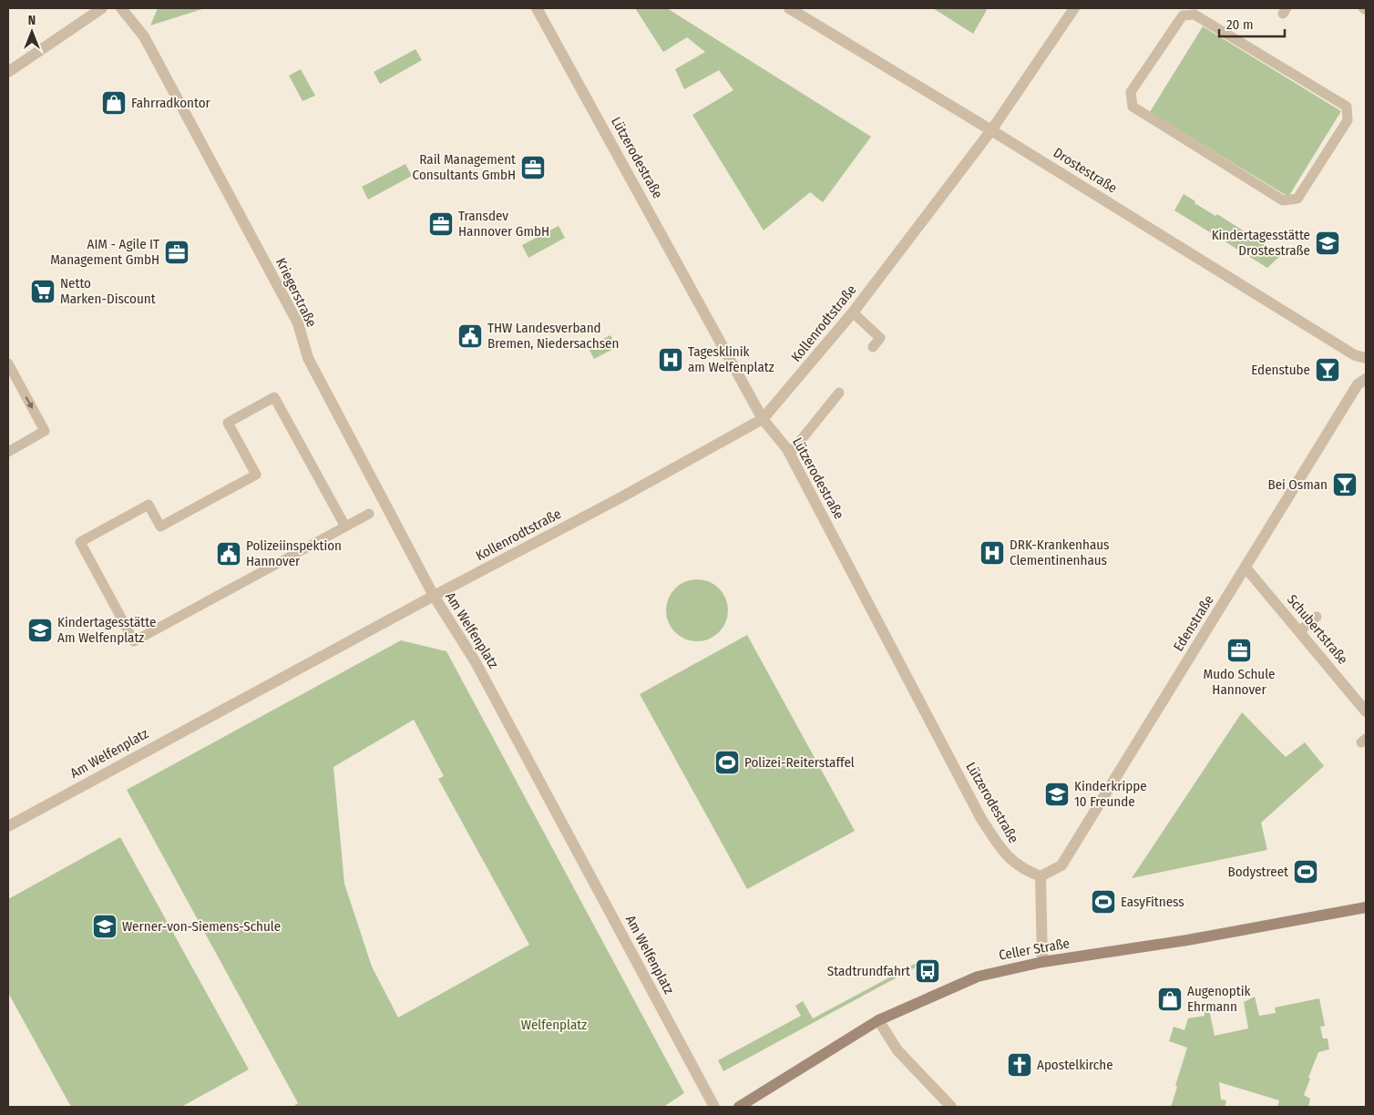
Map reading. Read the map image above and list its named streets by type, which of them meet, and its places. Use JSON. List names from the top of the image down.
{
  "streets": {
    "street": [
      "Lützerodestraße",
      "Drostestraße",
      "Kriegerstraße",
      "Kollenrodtstraße",
      "Edenstraße",
      "Schubertstraße",
      "Am Welfenplatz",
      "Celler Straße"
    ]
  },
  "crossings": [
    ["Lützerodestraße", "Kollenrodtstraße"],
    ["Lützerodestraße", "Edenstraße"],
    ["Drostestraße", "Kollenrodtstraße"],
    ["Kriegerstraße", "Kollenrodtstraße"],
    ["Kriegerstraße", "Am Welfenplatz"],
    ["Kollenrodtstraße", "Am Welfenplatz"],
    ["Edenstraße", "Schubertstraße"]
  ],
  "parks": ["Welfenplatz"],
  "places": {
    "shop": ["Fahrradkontor", "Augenoptik Ehrmann"],
    "office": [
      "Rail Management Consultants GmbH",
      "Transdev Hannover GmbH",
      "AIM - Agile IT Management GmbH",
      "Mudo Schule Hannover"
    ],
    "school or university": [
      "Kindertagesstätte Drostestraße",
      "Kindertagesstätte Am Welfenplatz",
      "Kinderkrippe 10 Freunde",
      "Werner-von-Siemens-Schule"
    ],
    "supermarket": ["Netto Marken-Discount"],
    "public building": ["THW Landesverband Bremen, Niedersachsen", "Polizeiinspektion Hannover"],
    "hospital": ["Tagesklinik am Welfenplatz", "DRK-Krankenhaus Clementinenhaus"],
    "bar": ["Edenstube", "Bei Osman"],
    "sports": ["Polizei-Reiterstaffel", "Bodystreet", "EasyFitness"],
    "bus stop": ["Stadtrundfahrt"],
    "church": ["Apostelkirche"]
  },
  "scale_bar": "20 m",
  "north": "top"
}
